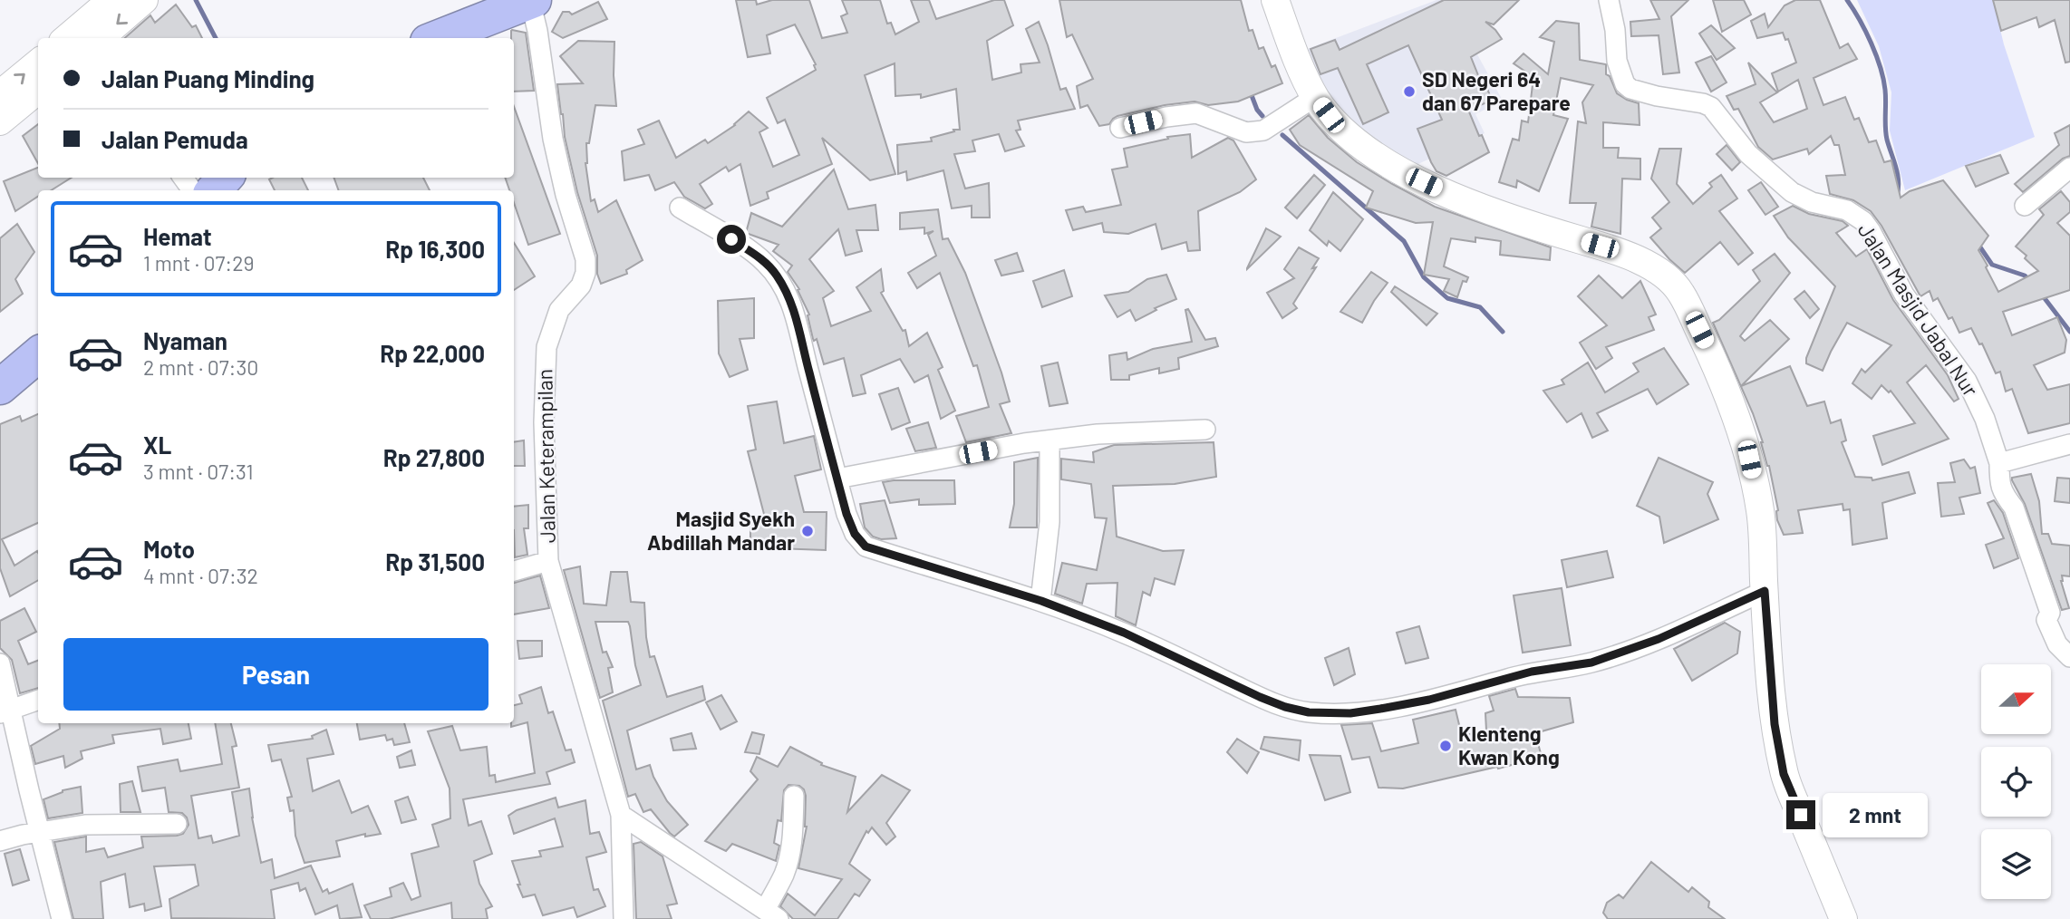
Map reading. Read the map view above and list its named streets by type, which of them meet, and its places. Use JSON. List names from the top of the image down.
{
  "streets": {
    "street": ["Jalan Masjid Jabal Nur", "Jalan Keterampilan"]
  },
  "places": ["SD Negeri 64 dan 67 Parepare", "Masjid Syekh Abdillah Mandar", "Klenteng Kwan Kong"],
  "north": "right",
  "page": {
    "banner": ["Jalan Puang Minding", "Jalan Pemuda"],
    "list": [
      {
        "name": "Hemat",
        "note": "1 mnt · 07:29",
        "value": "Rp 16,300"
      },
      {
        "name": "Nyaman",
        "note": "2 mnt · 07:30",
        "value": "Rp 22,000"
      },
      {
        "name": "XL",
        "note": "3 mnt · 07:31",
        "value": "Rp 27,800"
      },
      {
        "name": "Moto",
        "note": "4 mnt · 07:32",
        "value": "Rp 31,500"
      }
    ],
    "buttons": "Pesan",
    "bubble": "2 mnt"
  }
}
